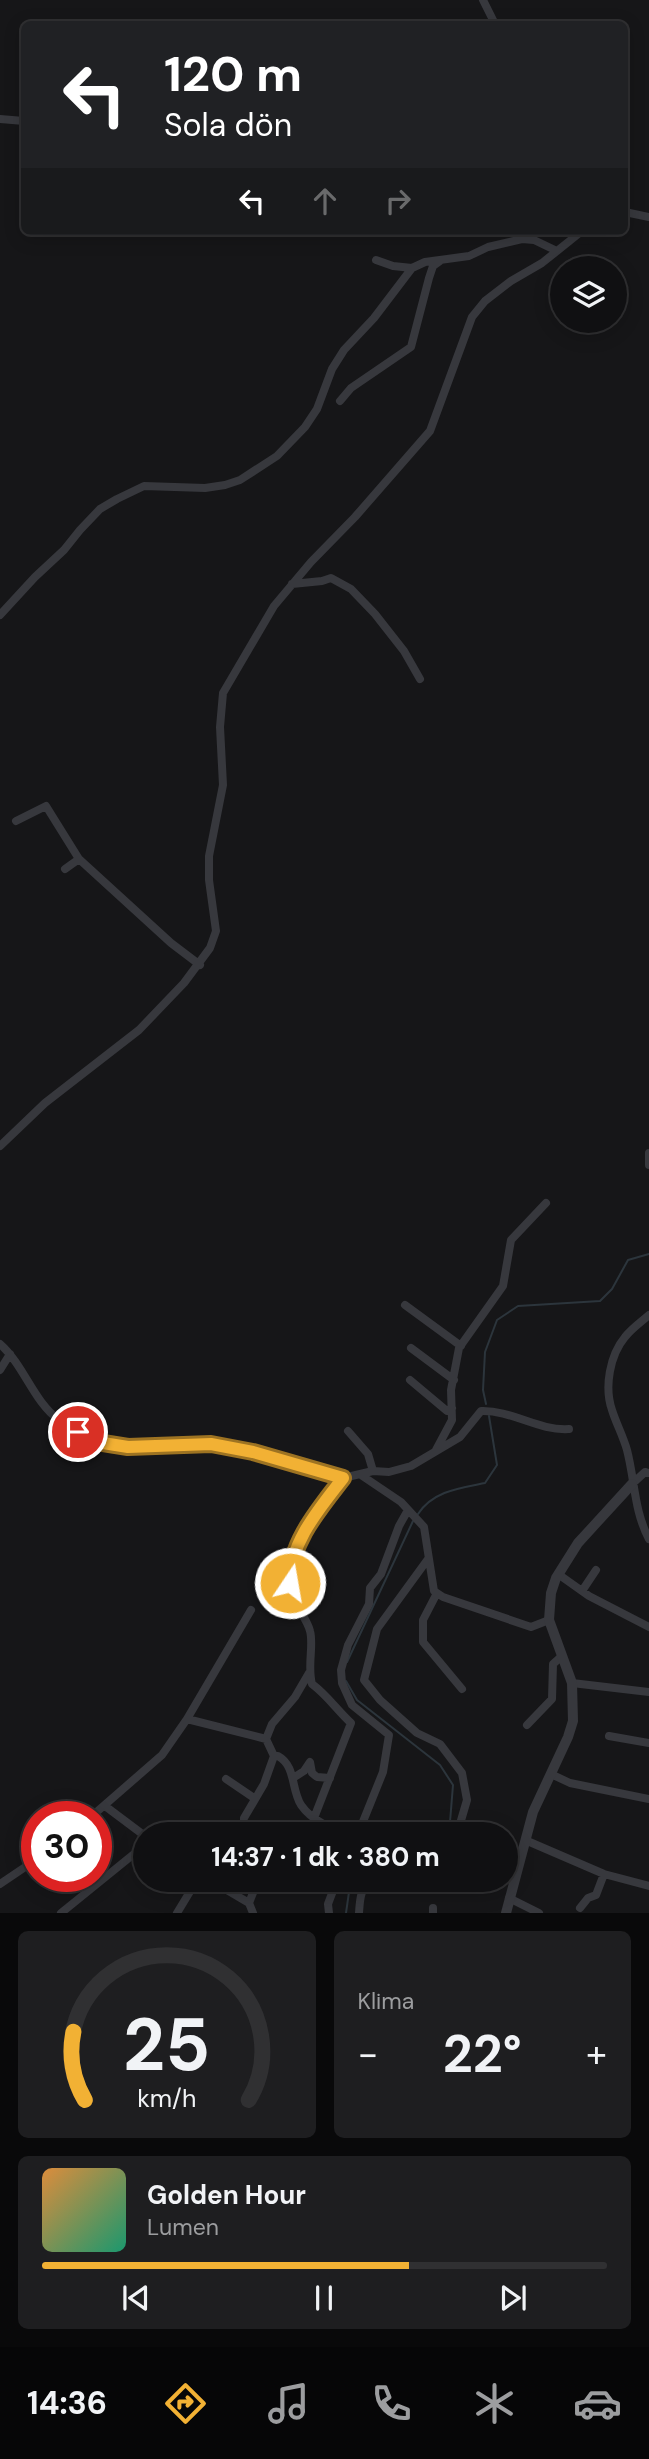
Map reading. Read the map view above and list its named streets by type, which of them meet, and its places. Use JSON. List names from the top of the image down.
{
  "page": {
    "turn": ["120 m", "Sola dön"],
    "limit": "30",
    "trip": "14:37 · 1 dk · 380 m",
    "tile": "Klima",
    "heat": ["−", "22°", "+"],
    "song": ["Golden Hour", "Lumen"],
    "tabs": "14:36",
    "gauge": ["25", "km/h"]
  }
}
